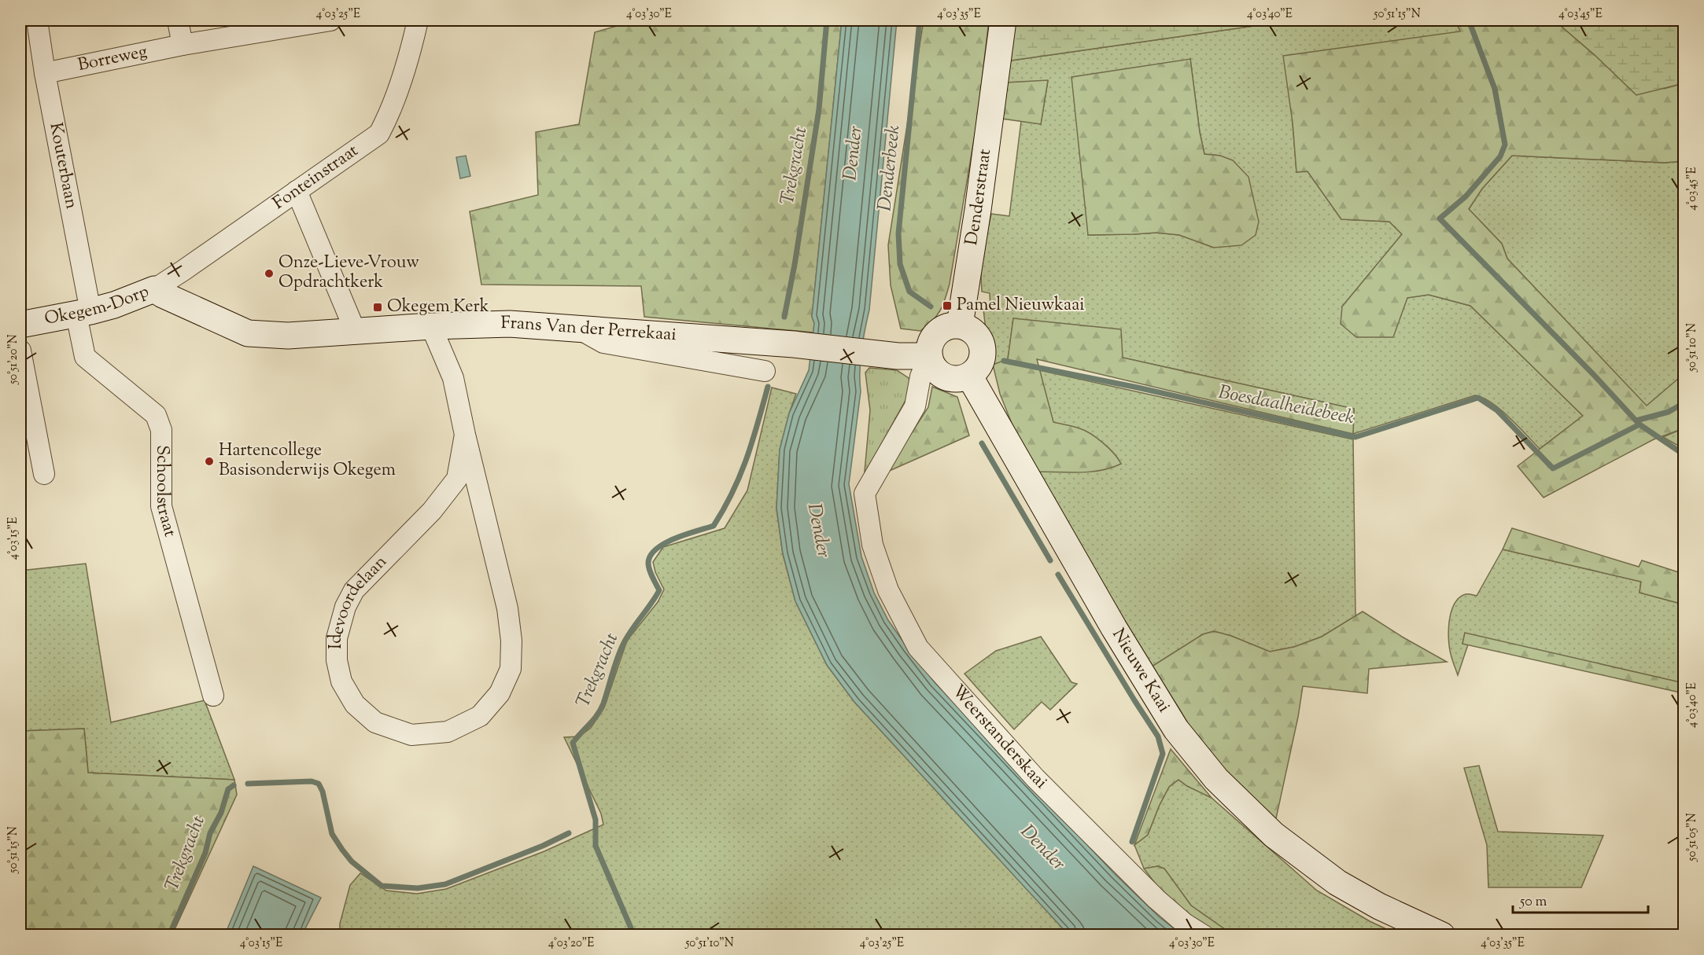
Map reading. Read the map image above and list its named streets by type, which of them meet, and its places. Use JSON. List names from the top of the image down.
{
  "streets": {
    "main road": [
      "Denderstraat",
      "Okegem-Dorp",
      "Frans Van der Perrekaai",
      "Nieuwe Kaai"
    ],
    "street": [
      "Borreweg",
      "Kouterbaan",
      "Fonteinstraat",
      "Schoolstraat",
      "Idevoordelaan",
      "Weerstanderskaai"
    ]
  },
  "crossings": [
    ["Borreweg", "Kouterbaan"],
    ["Kouterbaan", "Okegem-Dorp"],
    ["Kouterbaan", "Schoolstraat"],
    ["Fonteinstraat", "Okegem-Dorp"],
    ["Denderstraat", "Frans Van der Perrekaai"],
    ["Denderstraat", "Nieuwe Kaai"],
    ["Denderstraat", "Weerstanderskaai"],
    ["Okegem-Dorp", "Frans Van der Perrekaai"],
    ["Okegem-Dorp", "Schoolstraat"],
    ["Frans Van der Perrekaai", "Idevoordelaan"],
    ["Frans Van der Perrekaai", "Nieuwe Kaai"],
    ["Frans Van der Perrekaai", "Weerstanderskaai"],
    ["Nieuwe Kaai", "Weerstanderskaai"]
  ],
  "water": [
    "Dender",
    "Trekgracht",
    "Denderbeek",
    "Boesdaalheidebeek"
  ],
  "places": {
    "other": ["Onze-Lieve-Vrouw Opdrachtkerk", "Hartencollege Basisonderwijs Okegem"],
    "transit": ["Pamel Nieuwkaai", "Okegem Kerk"]
  },
  "scale_bar": "50 m",
  "coordinates": [
    "4°03'25\"E",
    "4°03'30\"E",
    "4°03'35\"E",
    "4°03'40\"E",
    "50°51'15\"N",
    "4°03'45\"E",
    "50°51'10\"N",
    "50°51'20\"N",
    "4°03'15\"E",
    "50°51'05\"N",
    "4°03'20\"E"
  ]
}
